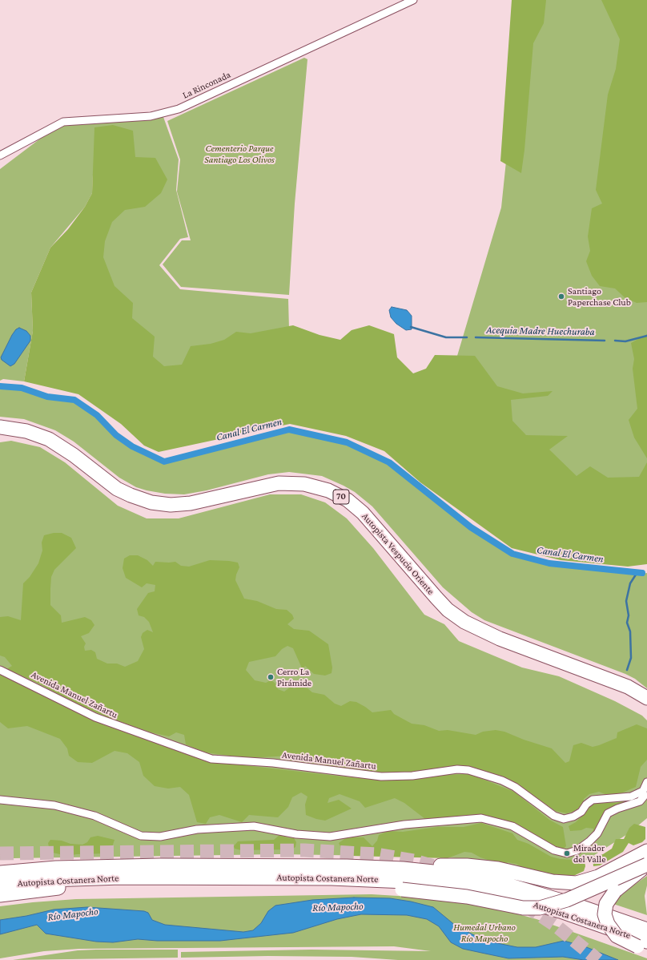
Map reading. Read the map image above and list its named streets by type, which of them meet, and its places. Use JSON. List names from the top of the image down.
{
  "streets": {
    "highway": ["70", "Autopista Vespucio Oriente", "Autopista Costanera Norte"],
    "street": ["La Rinconada", "Avenida Manuel Zañartu"]
  },
  "water": ["Acequia Madre Huechuraba", "Canal El Carmen", "Río Mapocho"],
  "parks": ["Cementerio Parque Santiago Los Olivos", "Humedal Urbano Río Mapocho"],
  "places": ["Santiago Paperchase Club", "Cerro La Pirámide", "Mirador del Valle"]
}
